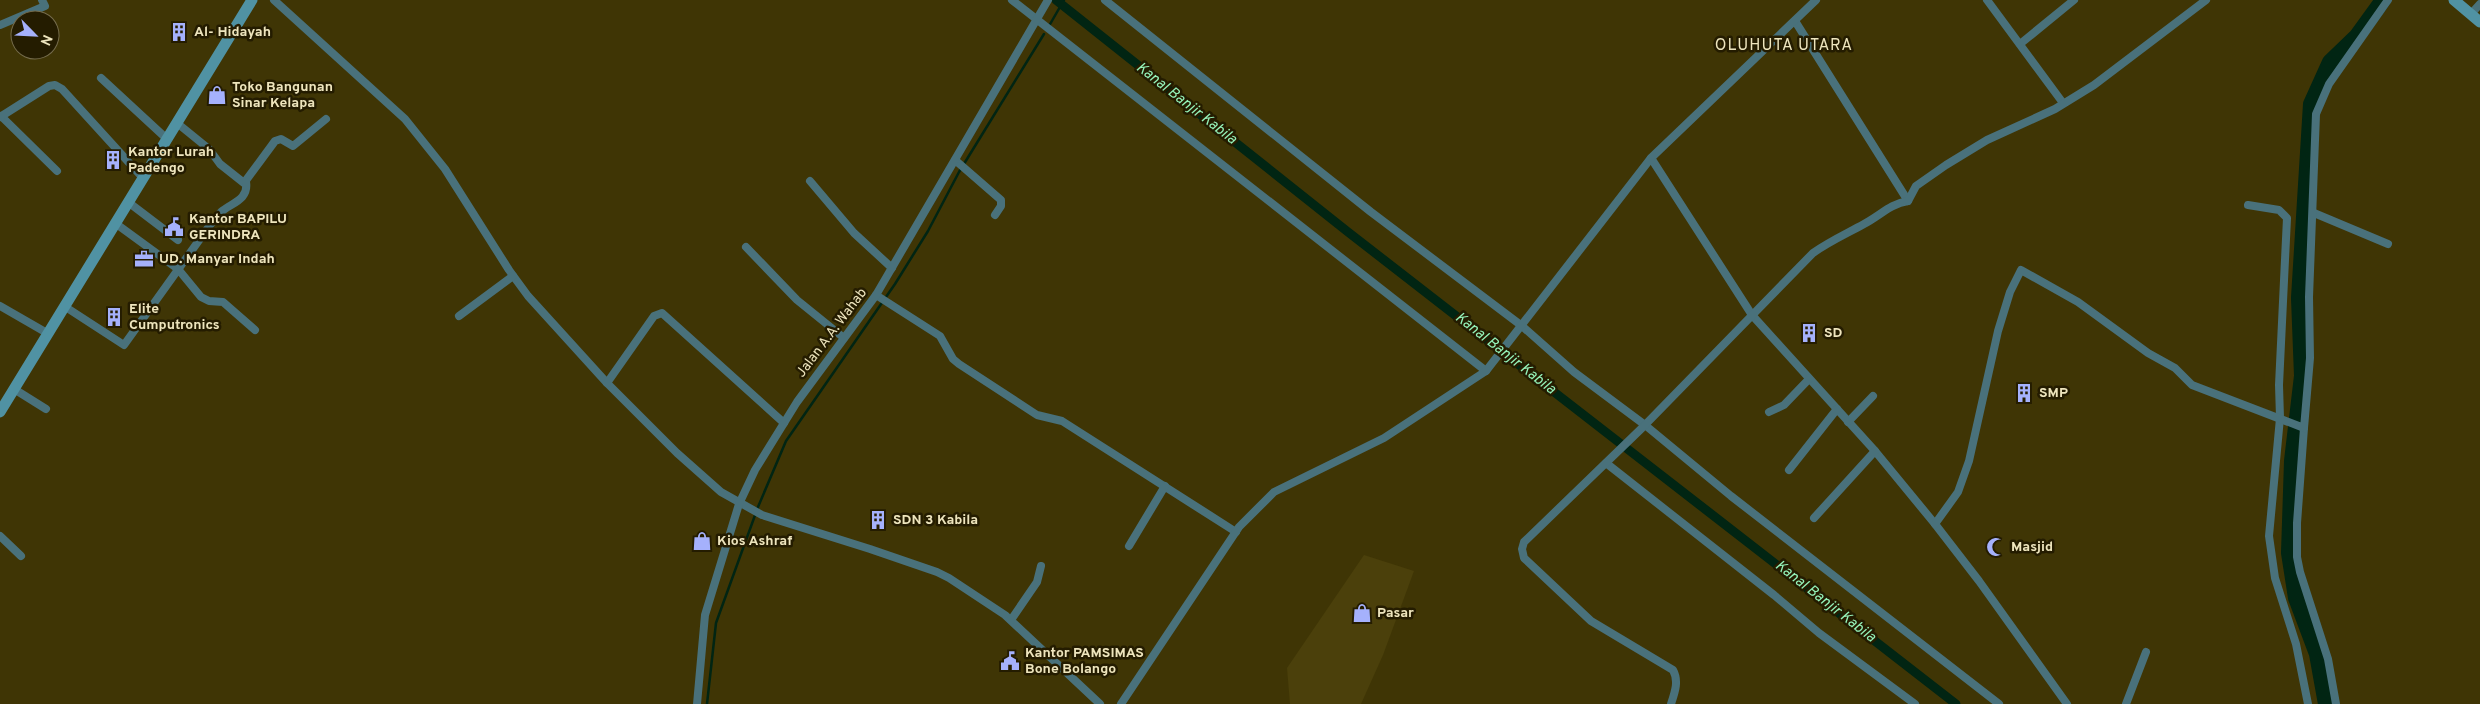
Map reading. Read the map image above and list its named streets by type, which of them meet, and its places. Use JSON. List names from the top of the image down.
{
  "streets": {
    "street": ["Jalan A.A. Wahab"]
  },
  "districts": ["OLUHUTA UTARA"],
  "water": ["Kanal Banjir Kabila"],
  "places": {
    "building": [
      "Al- Hidayah",
      "Kantor Lurah Padengo",
      "Elite Cumputronics",
      "SD",
      "SMP",
      "SDN 3 Kabila"
    ],
    "shop": ["Toko Bangunan Sinar Kelapa", "Kios Ashraf", "Pasar"],
    "public building": ["Kantor BAPILU GERINDRA", "Kantor PAMSIMAS Bone Bolango"],
    "office": ["UD. Manyar Indah"],
    "mosque": ["Masjid"]
  },
  "north": "bottom right"
}
